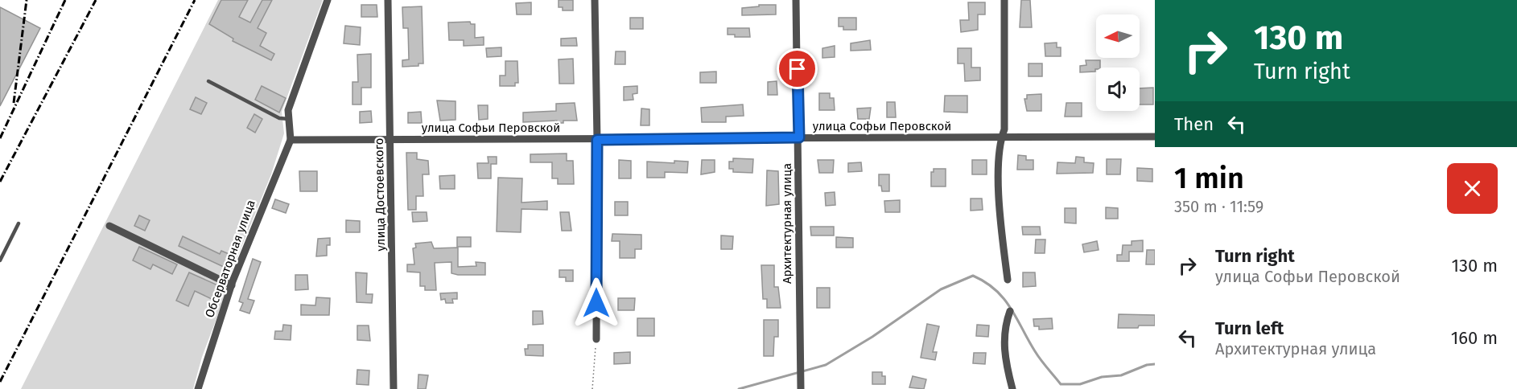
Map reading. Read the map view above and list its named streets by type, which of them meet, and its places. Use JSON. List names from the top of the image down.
{
  "streets": {
    "street": [
      "улица Софьи Перовской",
      "улица Достоевского",
      "Архитектурная улица",
      "Обсерваторная улица"
    ]
  },
  "crossings": [
    ["улица Софьи Перовской", "улица Достоевского"],
    ["улица Софьи Перовской", "Архитектурная улица"],
    ["улица Софьи Перовской", "Обсерваторная улица"]
  ],
  "north": "left",
  "page": {
    "turn": ["130 m", "Turn right"],
    "then": "Then",
    "heading": ["1 min", "350 m · 11:59"],
    "list": [
      {
        "name": "Turn right",
        "note": "улица Софьи Перовской",
        "value": "130 m"
      },
      {
        "name": "Turn left",
        "note": "Архитектурная улица",
        "value": "160 m"
      }
    ]
  }
}
